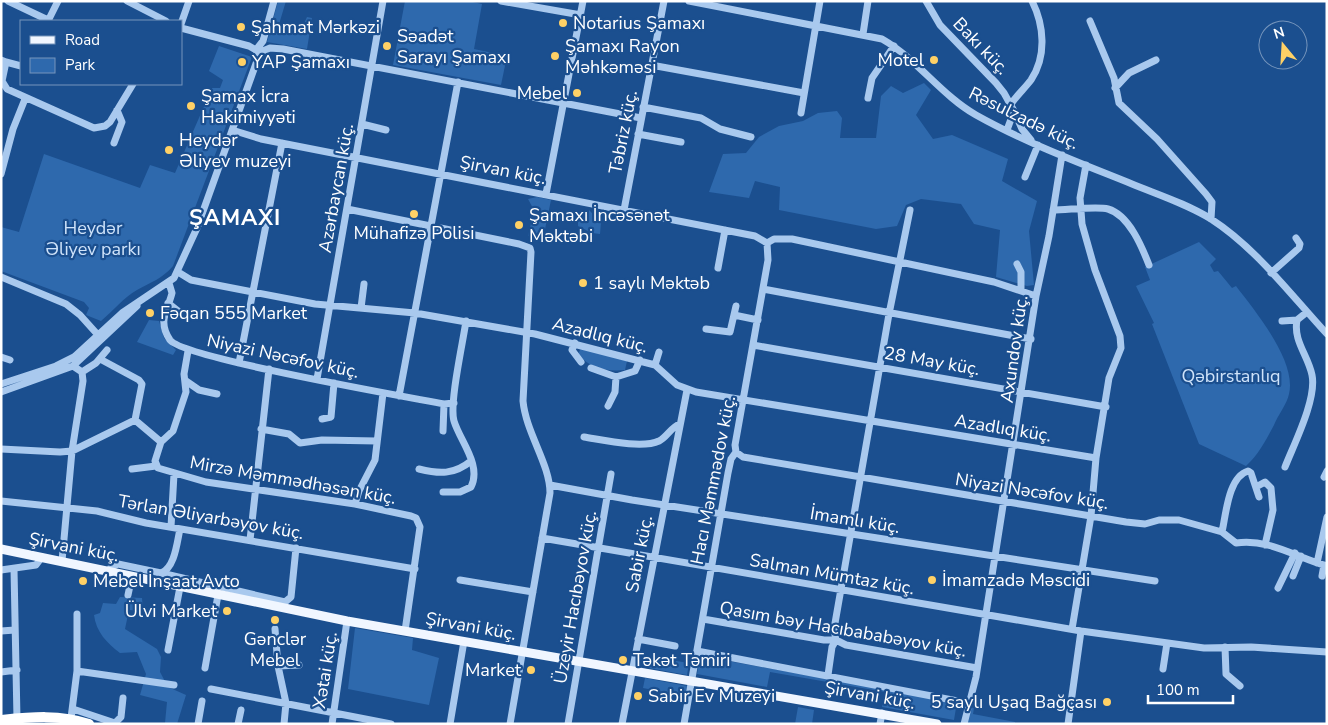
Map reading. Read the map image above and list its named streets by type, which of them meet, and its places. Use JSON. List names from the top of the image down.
{
  "streets": {
    "main road": ["Şirvani küç."],
    "street": [
      "Bakı küç.",
      "Rəsulzadə küç.",
      "Təbriz küç.",
      "Şirvan küç.",
      "Azərbaycan küç.",
      "Azadlıq küç.",
      "Axundov küç.",
      "Niyazi Nəcəfov küç.",
      "28 May küç.",
      "Mirzə Məmmədhəsən küç.",
      "Hacı Məmmədov küç.",
      "Tərlan Əliyarbəyov küç.",
      "İmamlı küç.",
      "Sabir küç.",
      "Salman Mümtaz küç.",
      "Üzeyir Hacıbəyov küç.",
      "Qasım bəy Hacıbababəyov küç.",
      "Xətai küç."
    ]
  },
  "crossings": [
    ["Bakı küç.", "Rəsulzadə küç."],
    ["Rəsulzadə küç.", "Axundov küç."],
    ["Təbriz küç.", "Şirvan küç."],
    ["Şirvan küç.", "Azərbaycan küç."],
    ["Şirvan küç.", "Hacı Məmmədov küç."],
    ["Azərbaycan küç.", "Azadlıq küç."],
    ["Azərbaycan küç.", "Niyazi Nəcəfov küç."],
    ["Azadlıq küç.", "Axundov küç."],
    ["Azadlıq küç.", "Hacı Məmmədov küç."],
    ["Azadlıq küç.", "Sabir küç."],
    ["Axundov küç.", "Niyazi Nəcəfov küç."],
    ["Axundov küç.", "28 May küç."],
    ["Axundov küç.", "İmamlı küç."],
    ["Axundov küç.", "Salman Mümtaz küç."],
    ["Axundov küç.", "Qasım bəy Hacıbababəyov küç."],
    ["Niyazi Nəcəfov küç.", "Hacı Məmmədov küç."],
    ["28 May küç.", "Hacı Məmmədov küç."],
    ["Mirzə Məmmədhəsən küç.", "Tərlan Əliyarbəyov küç."],
    ["Hacı Məmmədov küç.", "İmamlı küç."],
    ["Hacı Məmmədov küç.", "Şirvani küç."],
    ["Hacı Məmmədov küç.", "Salman Mümtaz küç."],
    ["Hacı Məmmədov küç.", "Qasım bəy Hacıbababəyov küç."],
    ["İmamlı küç.", "Sabir küç."],
    ["İmamlı küç.", "Üzeyir Hacıbəyov küç."],
    ["Şirvani küç.", "Sabir küç."],
    ["Şirvani küç.", "Üzeyir Hacıbəyov küç."],
    ["Şirvani küç.", "Xətai küç."],
    ["Sabir küç.", "Salman Mümtaz küç."],
    ["Salman Mümtaz küç.", "Üzeyir Hacıbəyov küç."]
  ],
  "districts": ["ŞAMAXI"],
  "parks": ["Heydər Əliyev parkı", "Qəbirstanlıq"],
  "places": [
    "Notarius Şamaxı",
    "Şahmat Mərkəzi",
    "Səadət Sarayı Şamaxı",
    "Şamaxı Rayon Məhkəməsi",
    "Motel",
    "YAP Şamaxı",
    "Mebel",
    "Şamax İcra Hakimiyyəti",
    "Heydər Əliyev muzeyi",
    "Mühafizə Polisi",
    "Şamaxı İncəsənət Məktəbi",
    "1 saylı Məktəb",
    "Fəqan 555 Market",
    "İmamzadə Məscidi",
    "Mebel İnşaat Avto",
    "Ülvi Market",
    "Gənclər Mebel",
    "Təkət Təmiri",
    "Market",
    "Sabir Ev Muzeyi",
    "5 saylı Uşaq Bağçası"
  ],
  "legend": ["Road", "Park"],
  "scale_bar": "100 m",
  "north": "top"
}
